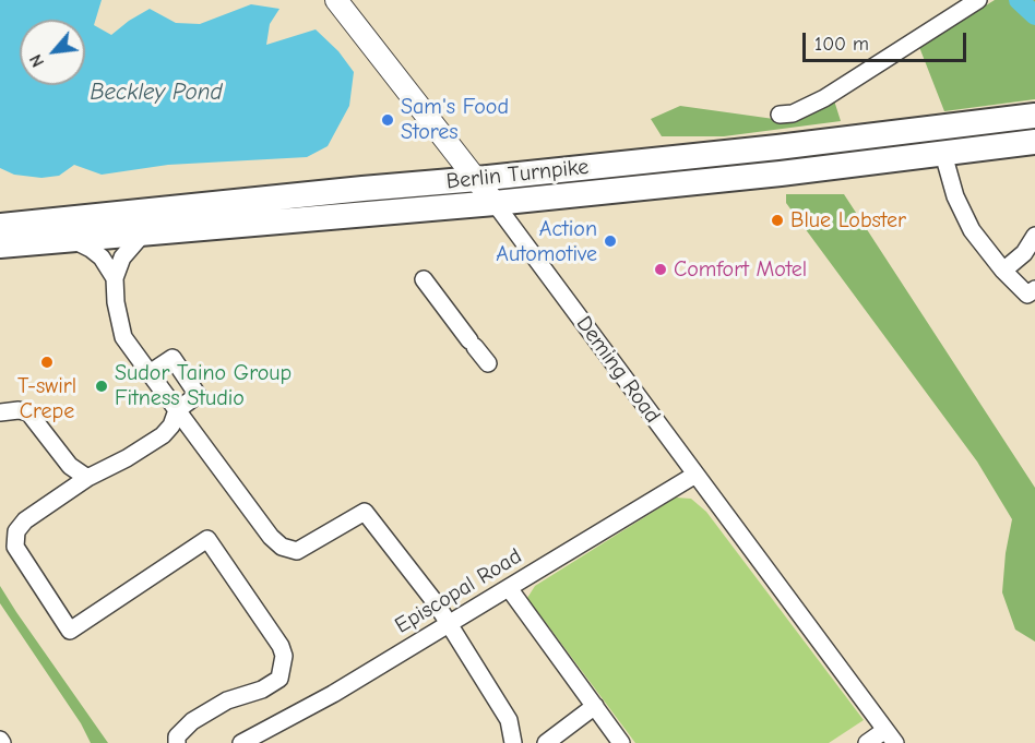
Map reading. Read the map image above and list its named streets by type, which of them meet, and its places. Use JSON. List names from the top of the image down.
{
  "streets": {
    "highway": ["Berlin Turnpike"],
    "main road": ["Deming Road"],
    "street": ["Episcopal Road"]
  },
  "crossings": [
    ["Berlin Turnpike", "Deming Road"],
    ["Deming Road", "Episcopal Road"]
  ],
  "water": ["Beckley Pond"],
  "places": [
    "Sam's Food Stores",
    "Blue Lobster",
    "Action Automotive",
    "Comfort Motel",
    "T-swirl Crepe",
    "Sudor Taino Group Fitness Studio"
  ],
  "scale_bar": "100 m",
  "north": "bottom left"
}
